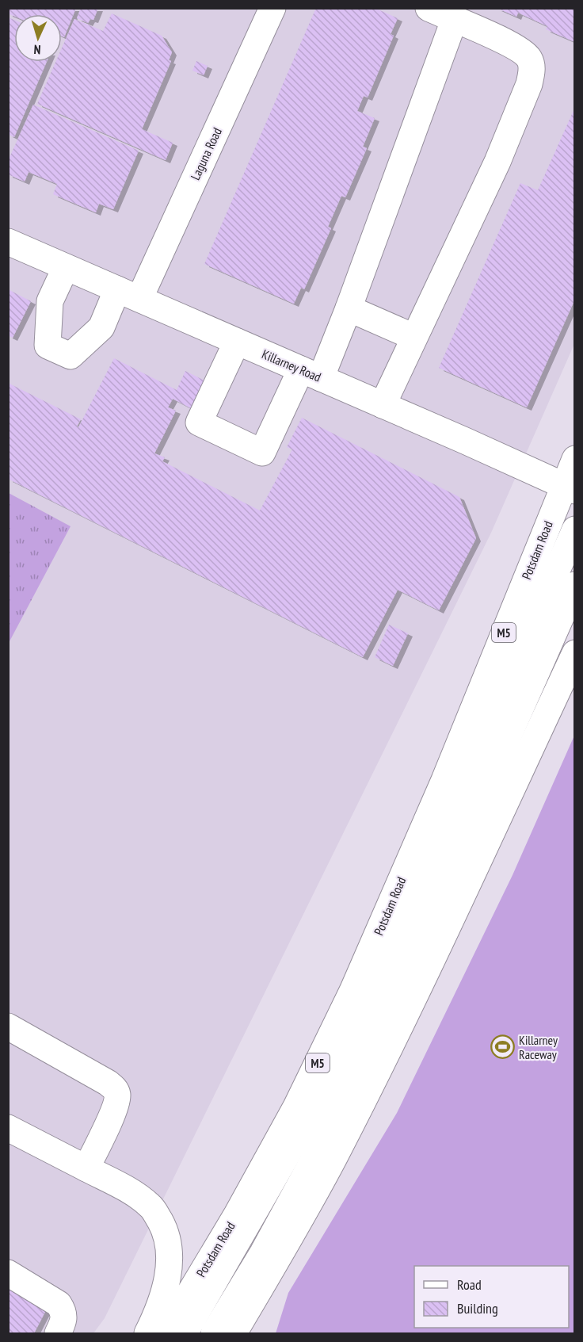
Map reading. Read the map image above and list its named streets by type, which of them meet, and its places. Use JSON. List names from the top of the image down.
{
  "streets": {
    "main road": [
      "Laguna Road",
      "Killarney Road",
      "Potsdam Road",
      "M5"
    ]
  },
  "crossings": [
    ["Laguna Road", "Killarney Road"],
    ["Killarney Road", "Potsdam Road"]
  ],
  "places": {
    "sports": ["Killarney Raceway"]
  },
  "legend": ["Road", "Building"],
  "north": "bottom"
}
